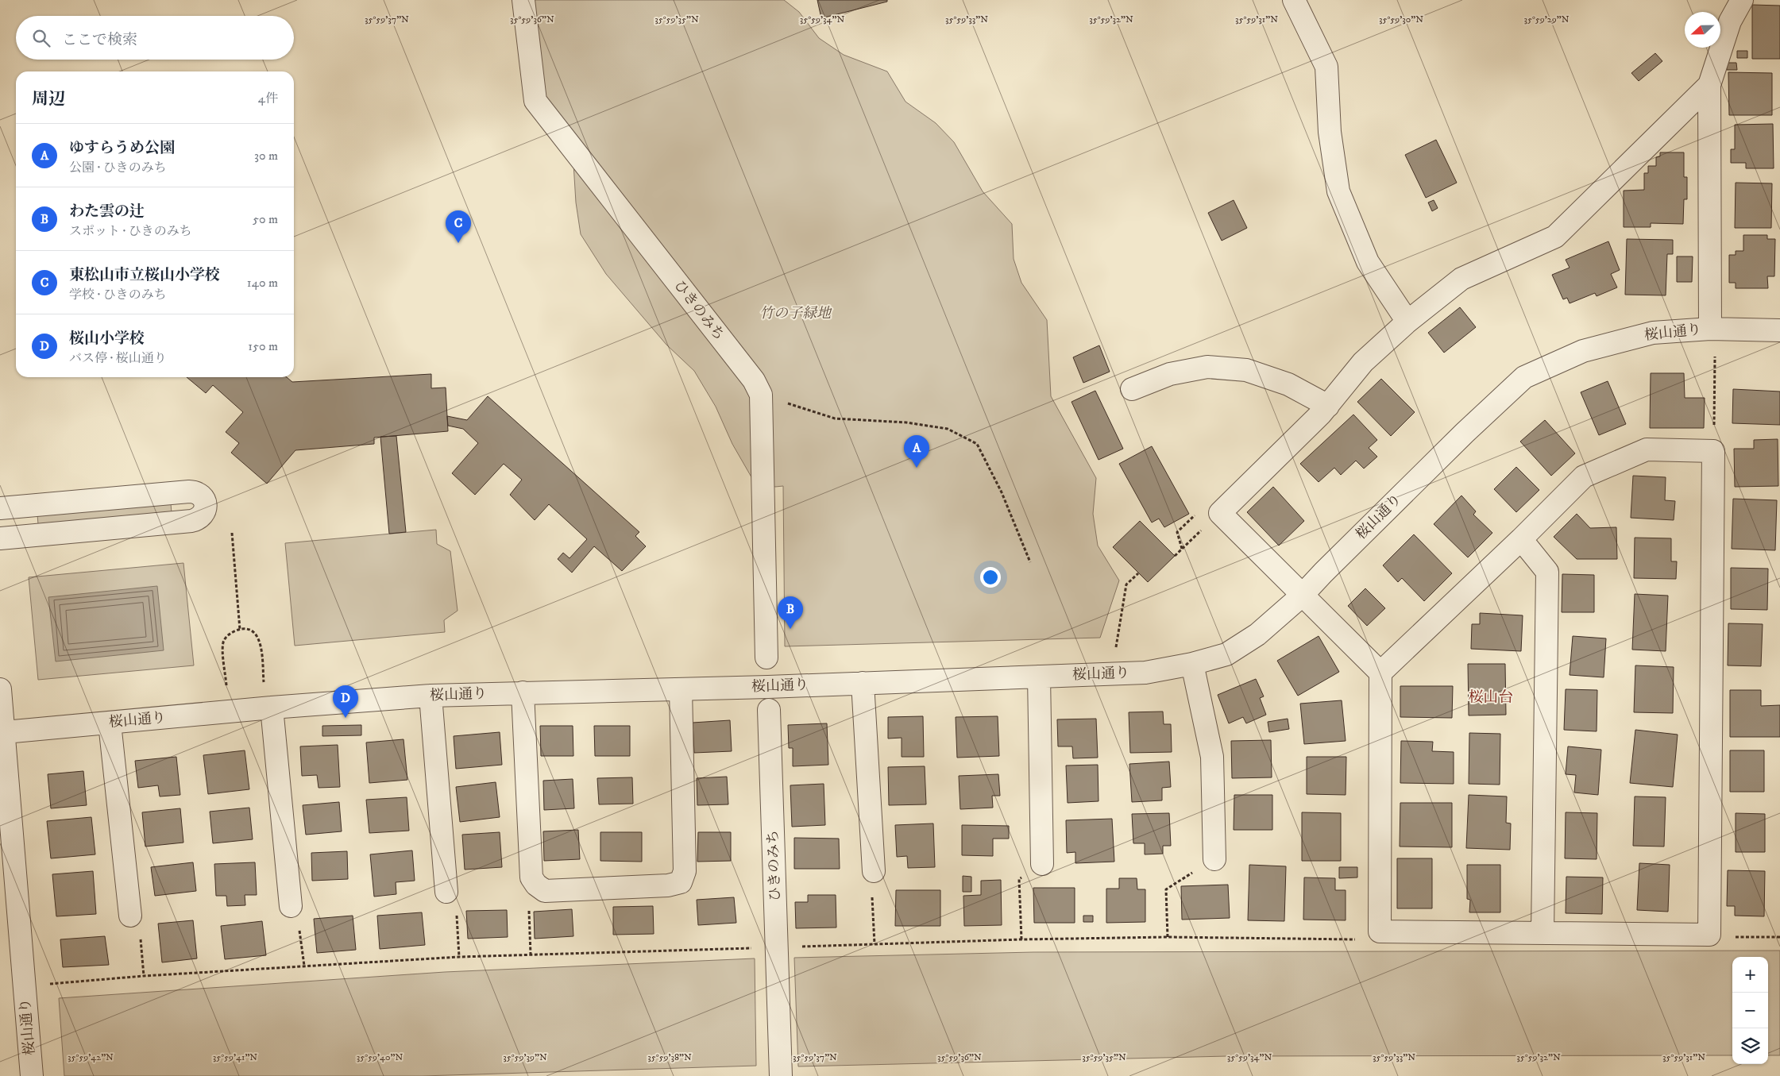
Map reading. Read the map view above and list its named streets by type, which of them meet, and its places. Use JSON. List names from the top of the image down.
{
  "streets": {
    "street": ["ひきのみち", "桜山通り"]
  },
  "districts": ["桜山台"],
  "parks": ["竹の子緑地"],
  "north": "left",
  "page": {
    "search": "ここで検索",
    "heading": ["周辺", "4件"],
    "list": [
      {
        "mark": "A",
        "name": "ゆすらうめ公園",
        "note": "公園 · ひきのみち",
        "value": "30 m"
      },
      {
        "mark": "B",
        "name": "わた雲の辻",
        "note": "スポット · ひきのみち",
        "value": "50 m"
      },
      {
        "mark": "C",
        "name": "東松山市立桜山小学校",
        "note": "学校 · ひきのみち",
        "value": "140 m"
      },
      {
        "mark": "D",
        "name": "桜山小学校",
        "note": "バス停 · 桜山通り",
        "value": "150 m"
      }
    ],
    "pins": [
      "C",
      "A",
      "B",
      "D"
    ],
    "map_buttons": ["+", "−"]
  },
  "coordinates": [
    "35°59'37\"N",
    "35°59'36\"N",
    "35°59'35\"N",
    "35°59'34\"N",
    "35°59'33\"N",
    "35°59'32\"N",
    "35°59'31\"N",
    "35°59'30\"N",
    "35°59'29\"N",
    "35°59'42\"N",
    "35°59'41\"N",
    "35°59'40\"N",
    "35°59'39\"N",
    "35°59'38\"N"
  ]
}
